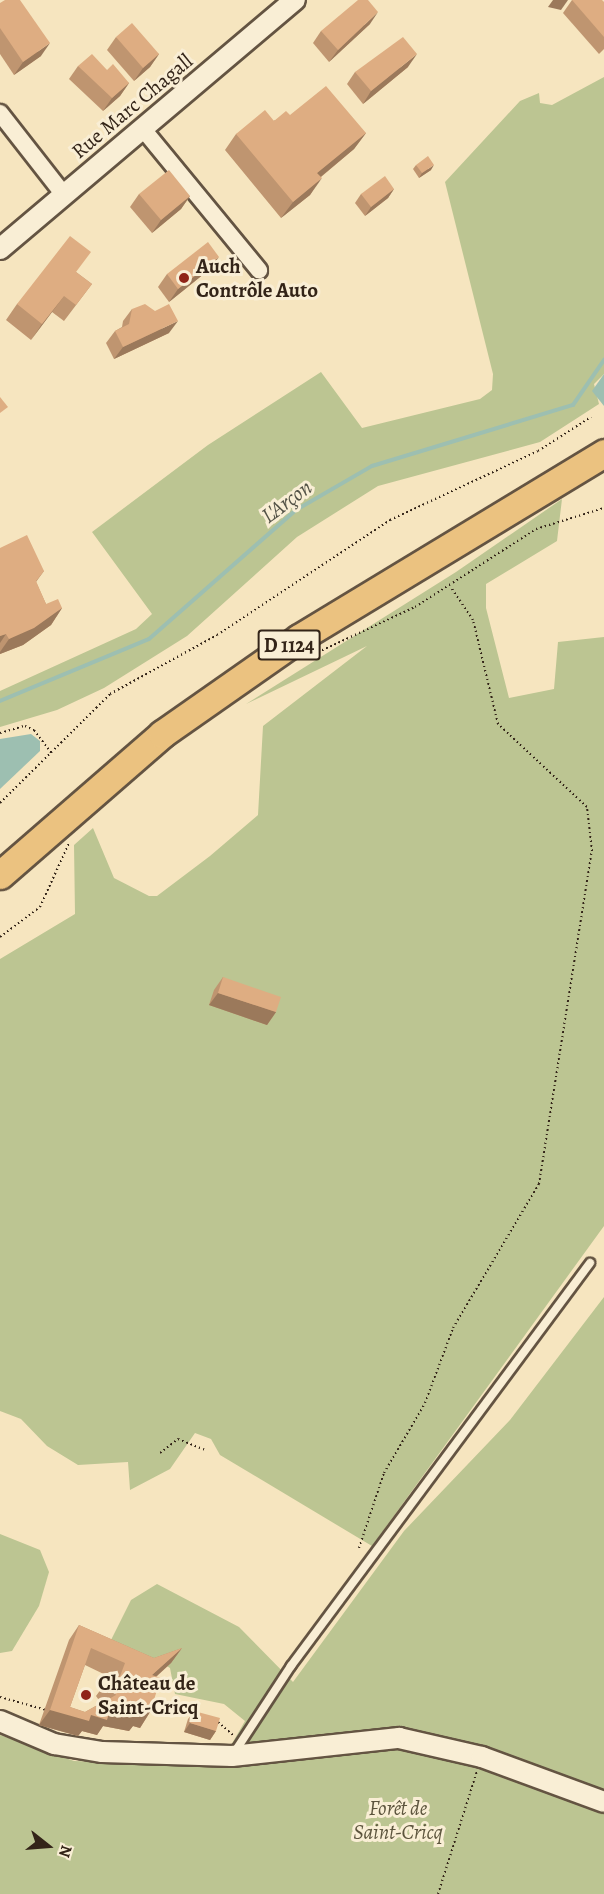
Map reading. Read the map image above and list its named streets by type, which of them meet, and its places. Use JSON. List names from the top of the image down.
{
  "streets": {
    "highway": ["D 1124"],
    "street": ["Rue Marc Chagall"]
  },
  "water": ["L'Arçon"],
  "parks": ["Forêt de Saint-Cricq"],
  "places": ["Auch Contrôle Auto", "Château de Saint-Cricq"],
  "north": "right"
}
